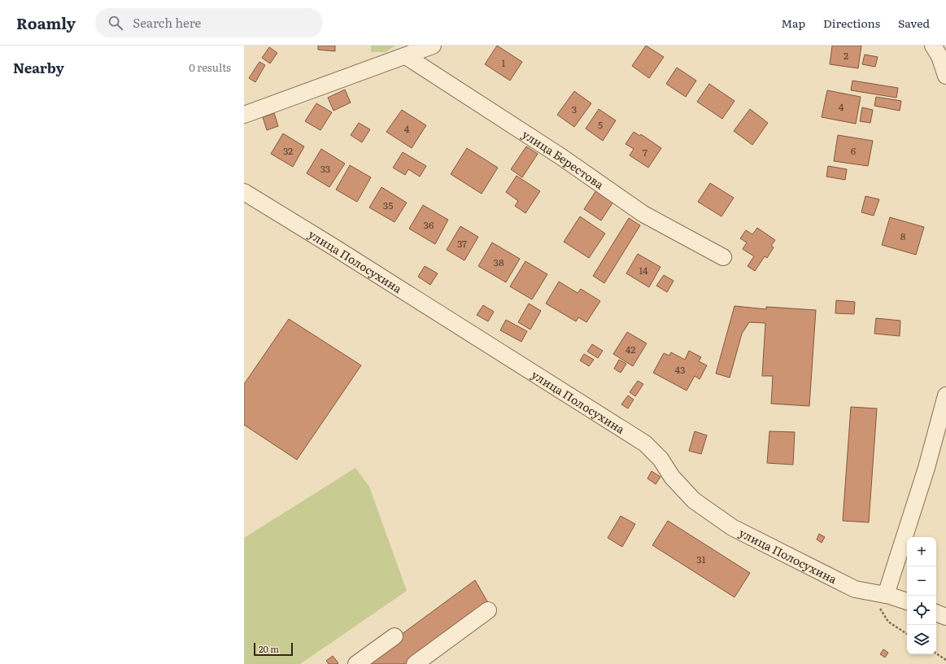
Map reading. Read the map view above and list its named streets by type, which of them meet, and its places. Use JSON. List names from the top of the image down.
{
  "streets": {
    "street": ["улица Берестова", "улица Полосухина"]
  },
  "house_numbers": [
    "2",
    "1",
    "4",
    "3",
    "5",
    "4",
    "32",
    "6",
    "7",
    "33",
    "35",
    "36",
    "8",
    "37",
    "38",
    "14",
    "42",
    "43",
    "31"
  ],
  "scale_bar": "20 m",
  "page": {
    "header": "Roamly",
    "search": "Search here",
    "nav": ["Map", "Directions", "Saved"],
    "heading": ["Nearby", "0 results"],
    "map_buttons": ["+", "−"],
    "scale": "20 m"
  }
}
